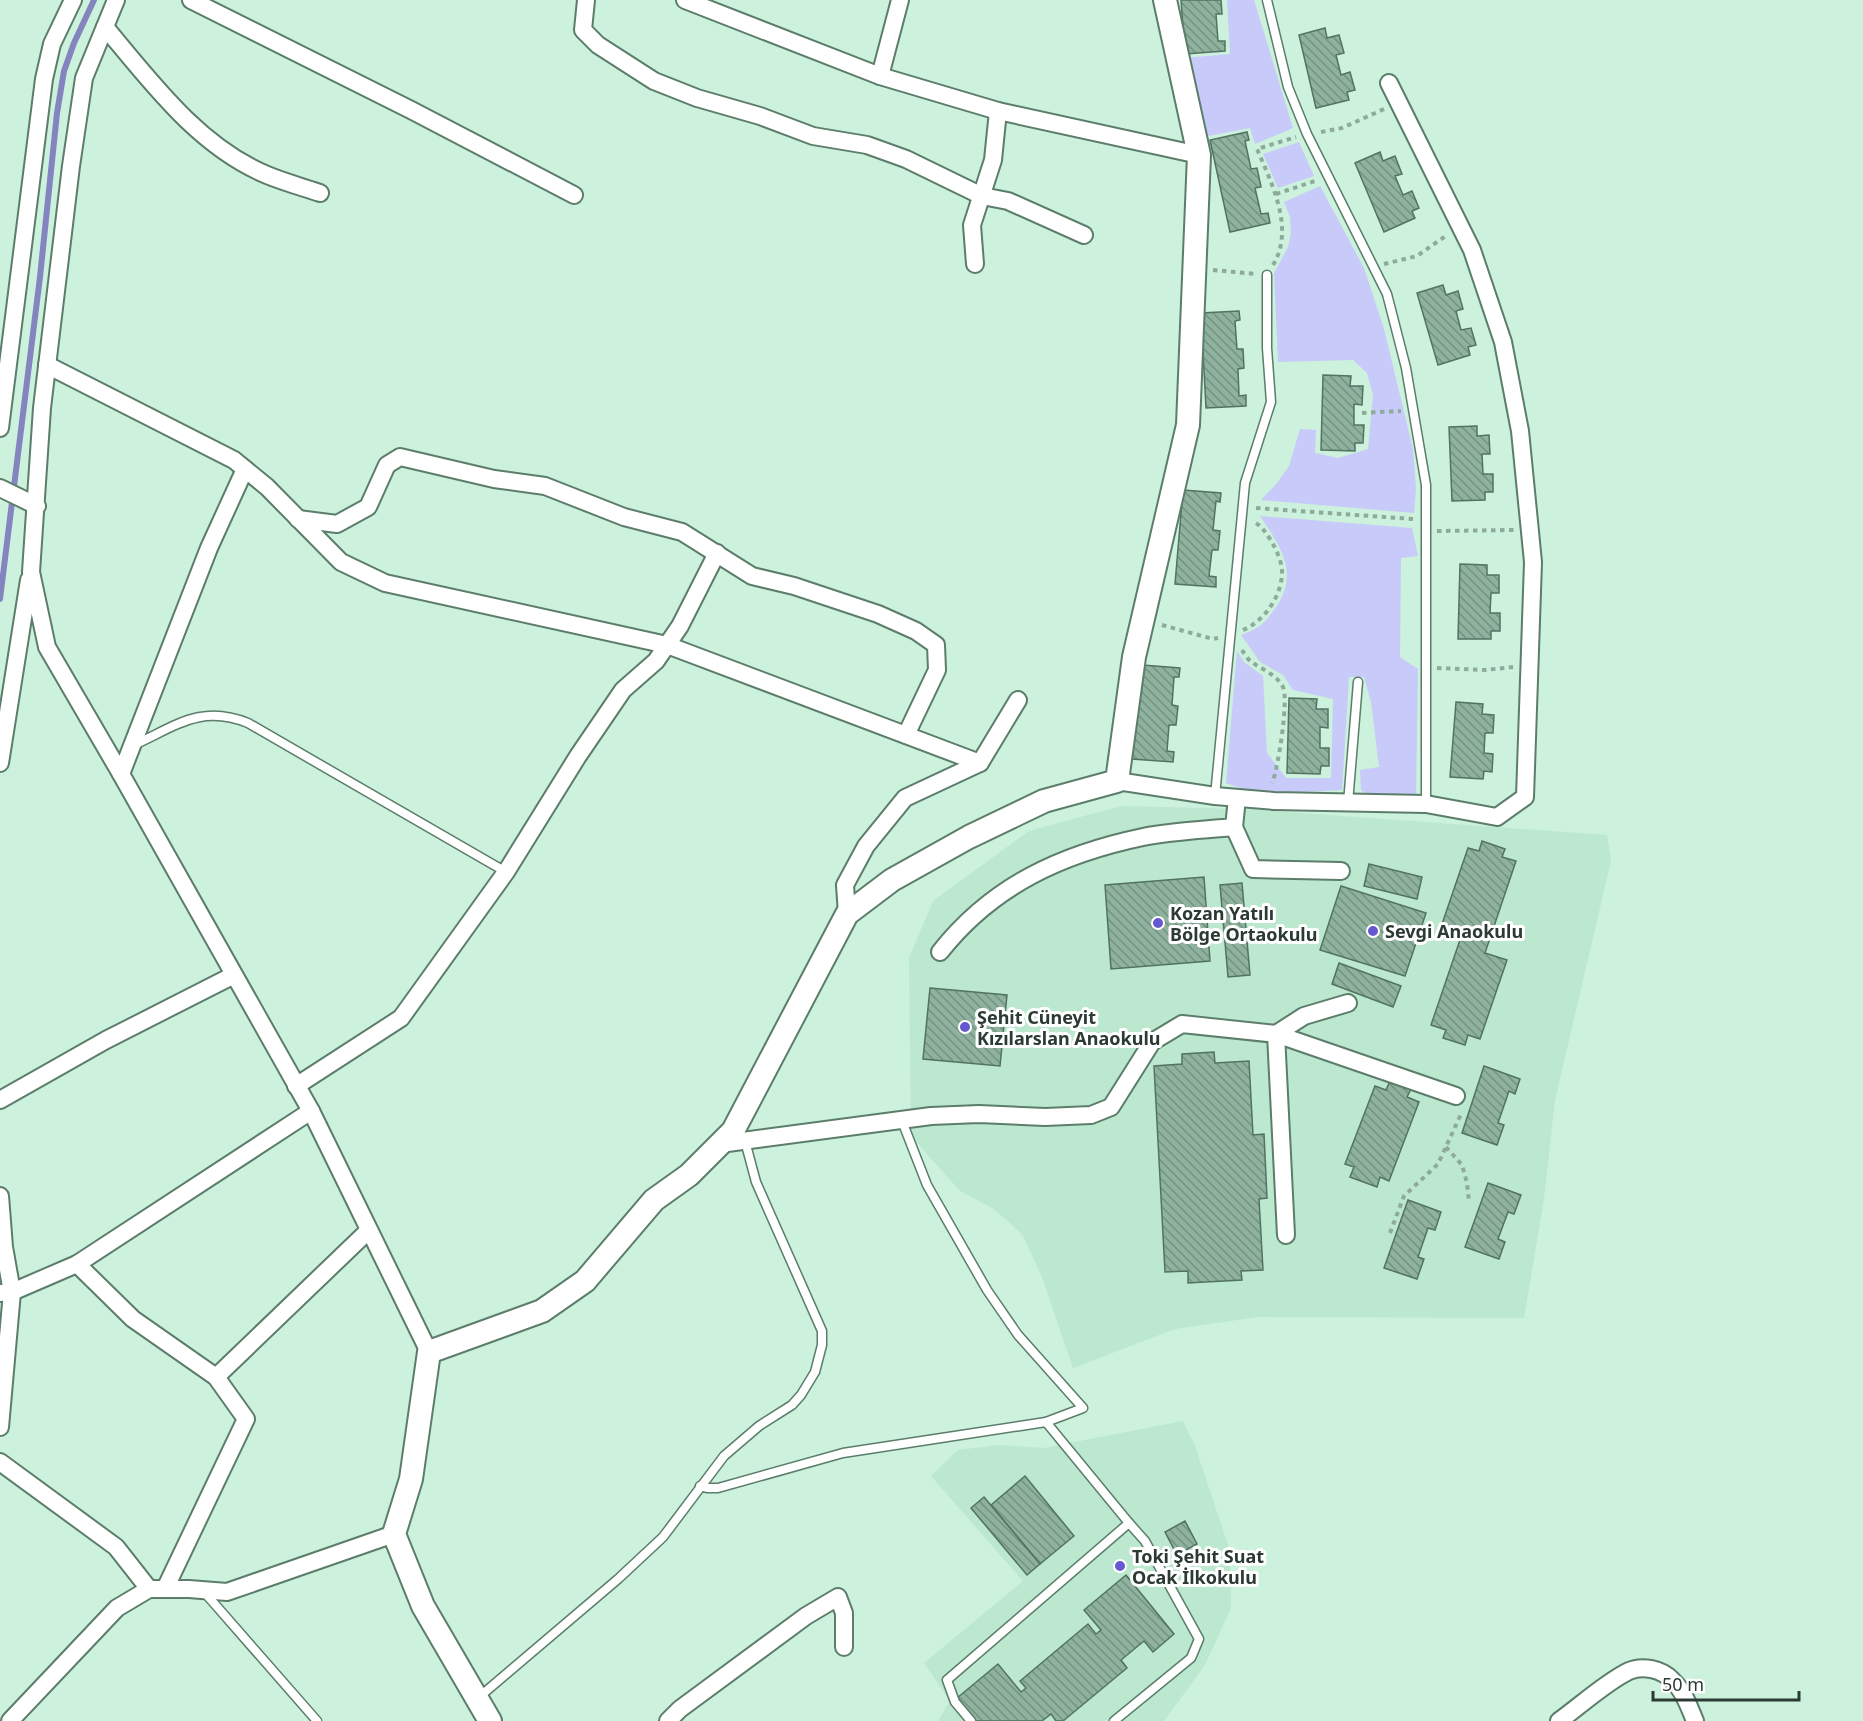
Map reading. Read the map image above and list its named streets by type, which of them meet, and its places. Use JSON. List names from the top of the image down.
{
  "places": [
    "Kozan Yatılı Bölge Ortaokulu",
    "Sevgi Anaokulu",
    "Şehit Cüneyit Kızılarslan Anaokulu",
    "Toki Şehit Suat Ocak İlkokulu"
  ],
  "scale_bar": "50 m"
}
